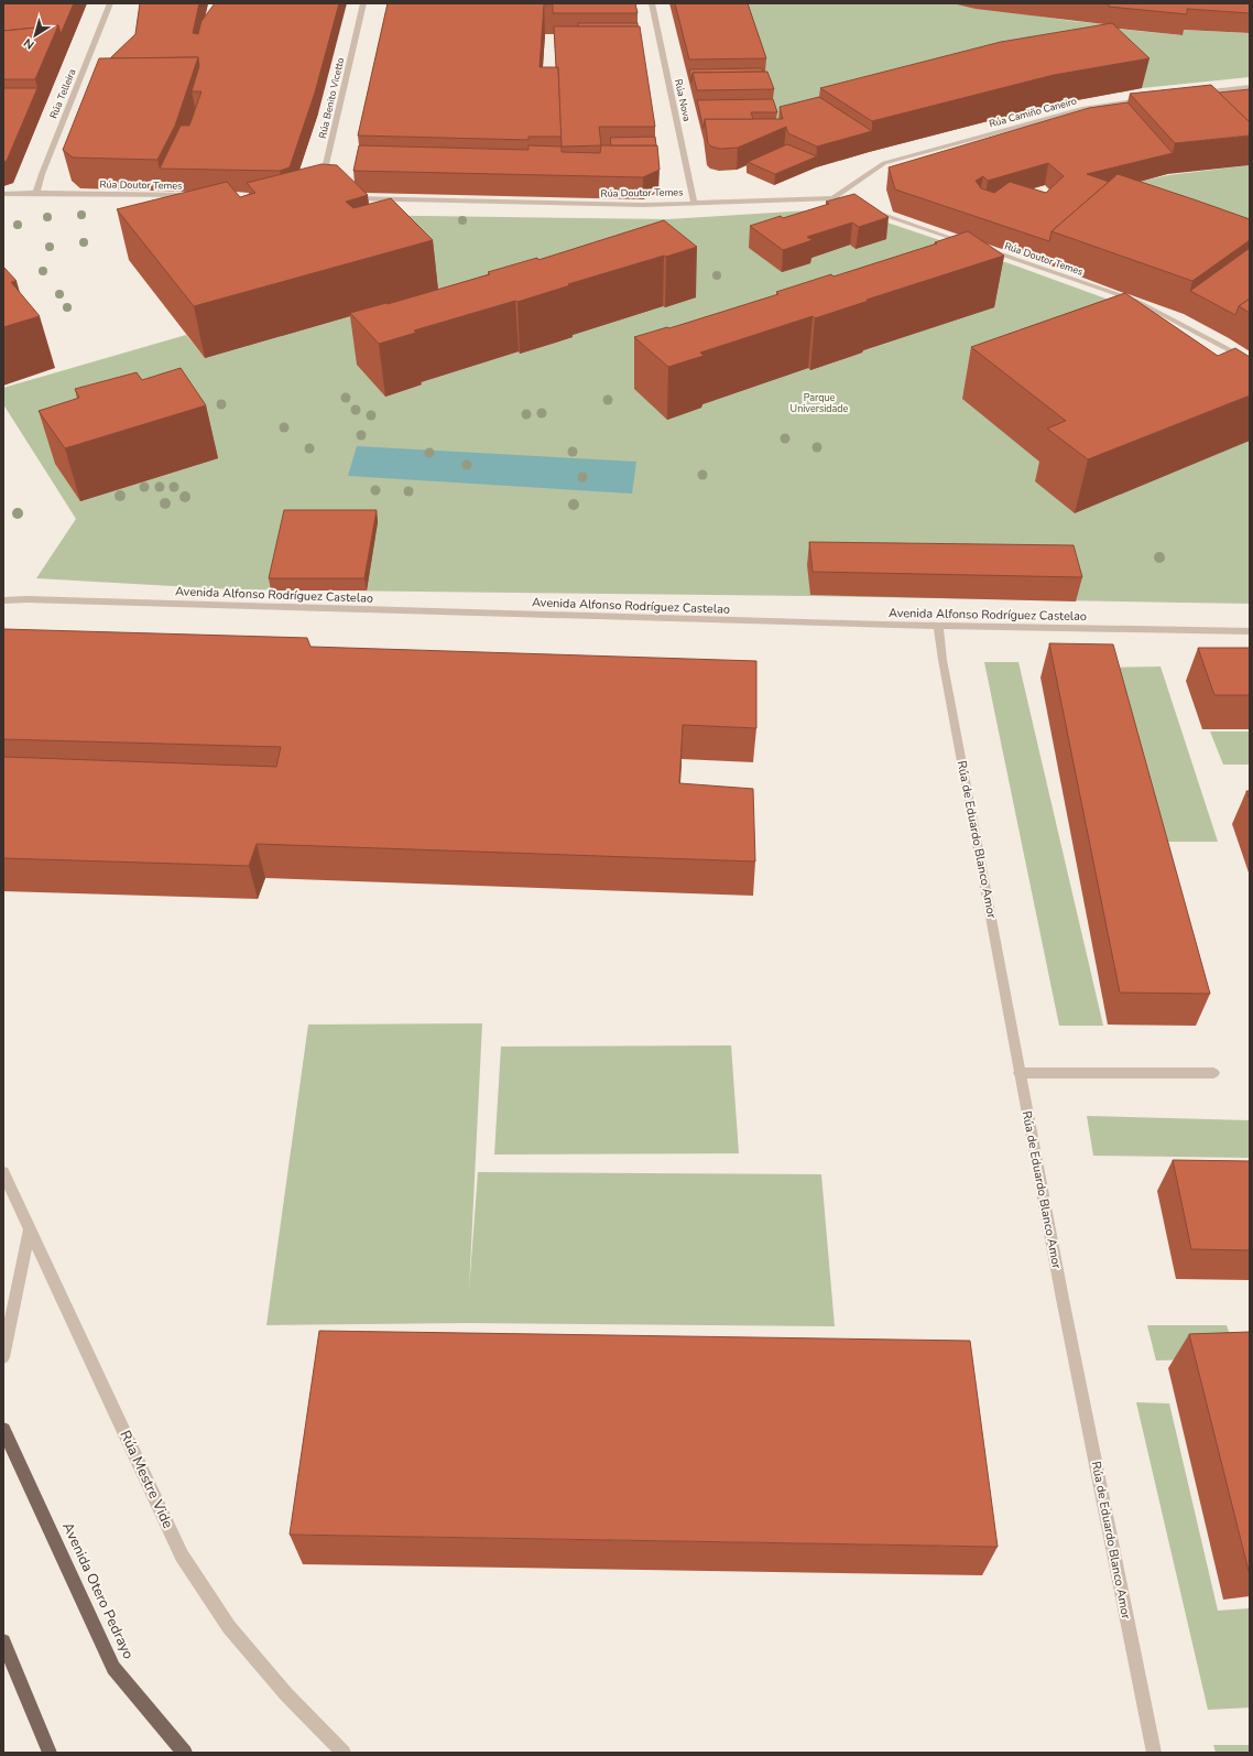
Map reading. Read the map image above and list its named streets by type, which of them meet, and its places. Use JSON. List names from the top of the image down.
{
  "streets": {
    "main road": ["Avenida Otero Pedrayo"],
    "street": [
      "Rúa Telleira",
      "Rúa Benito Vicetto",
      "Rúa Nova",
      "Rúa Camiño Caneiro",
      "Rúa Doutor Temes",
      "Avenida Alfonso Rodríguez Castelao",
      "Rúa de Eduardo Blanco Amor",
      "Rúa Mestre Vide"
    ]
  },
  "crossings": [
    ["Rúa Telleira", "Rúa Doutor Temes"],
    ["Rúa Nova", "Rúa Doutor Temes"],
    ["Rúa Camiño Caneiro", "Rúa Doutor Temes"],
    ["Avenida Alfonso Rodríguez Castelao", "Rúa de Eduardo Blanco Amor"]
  ],
  "parks": ["Parque Universidade"],
  "north": "bottom left"
}
